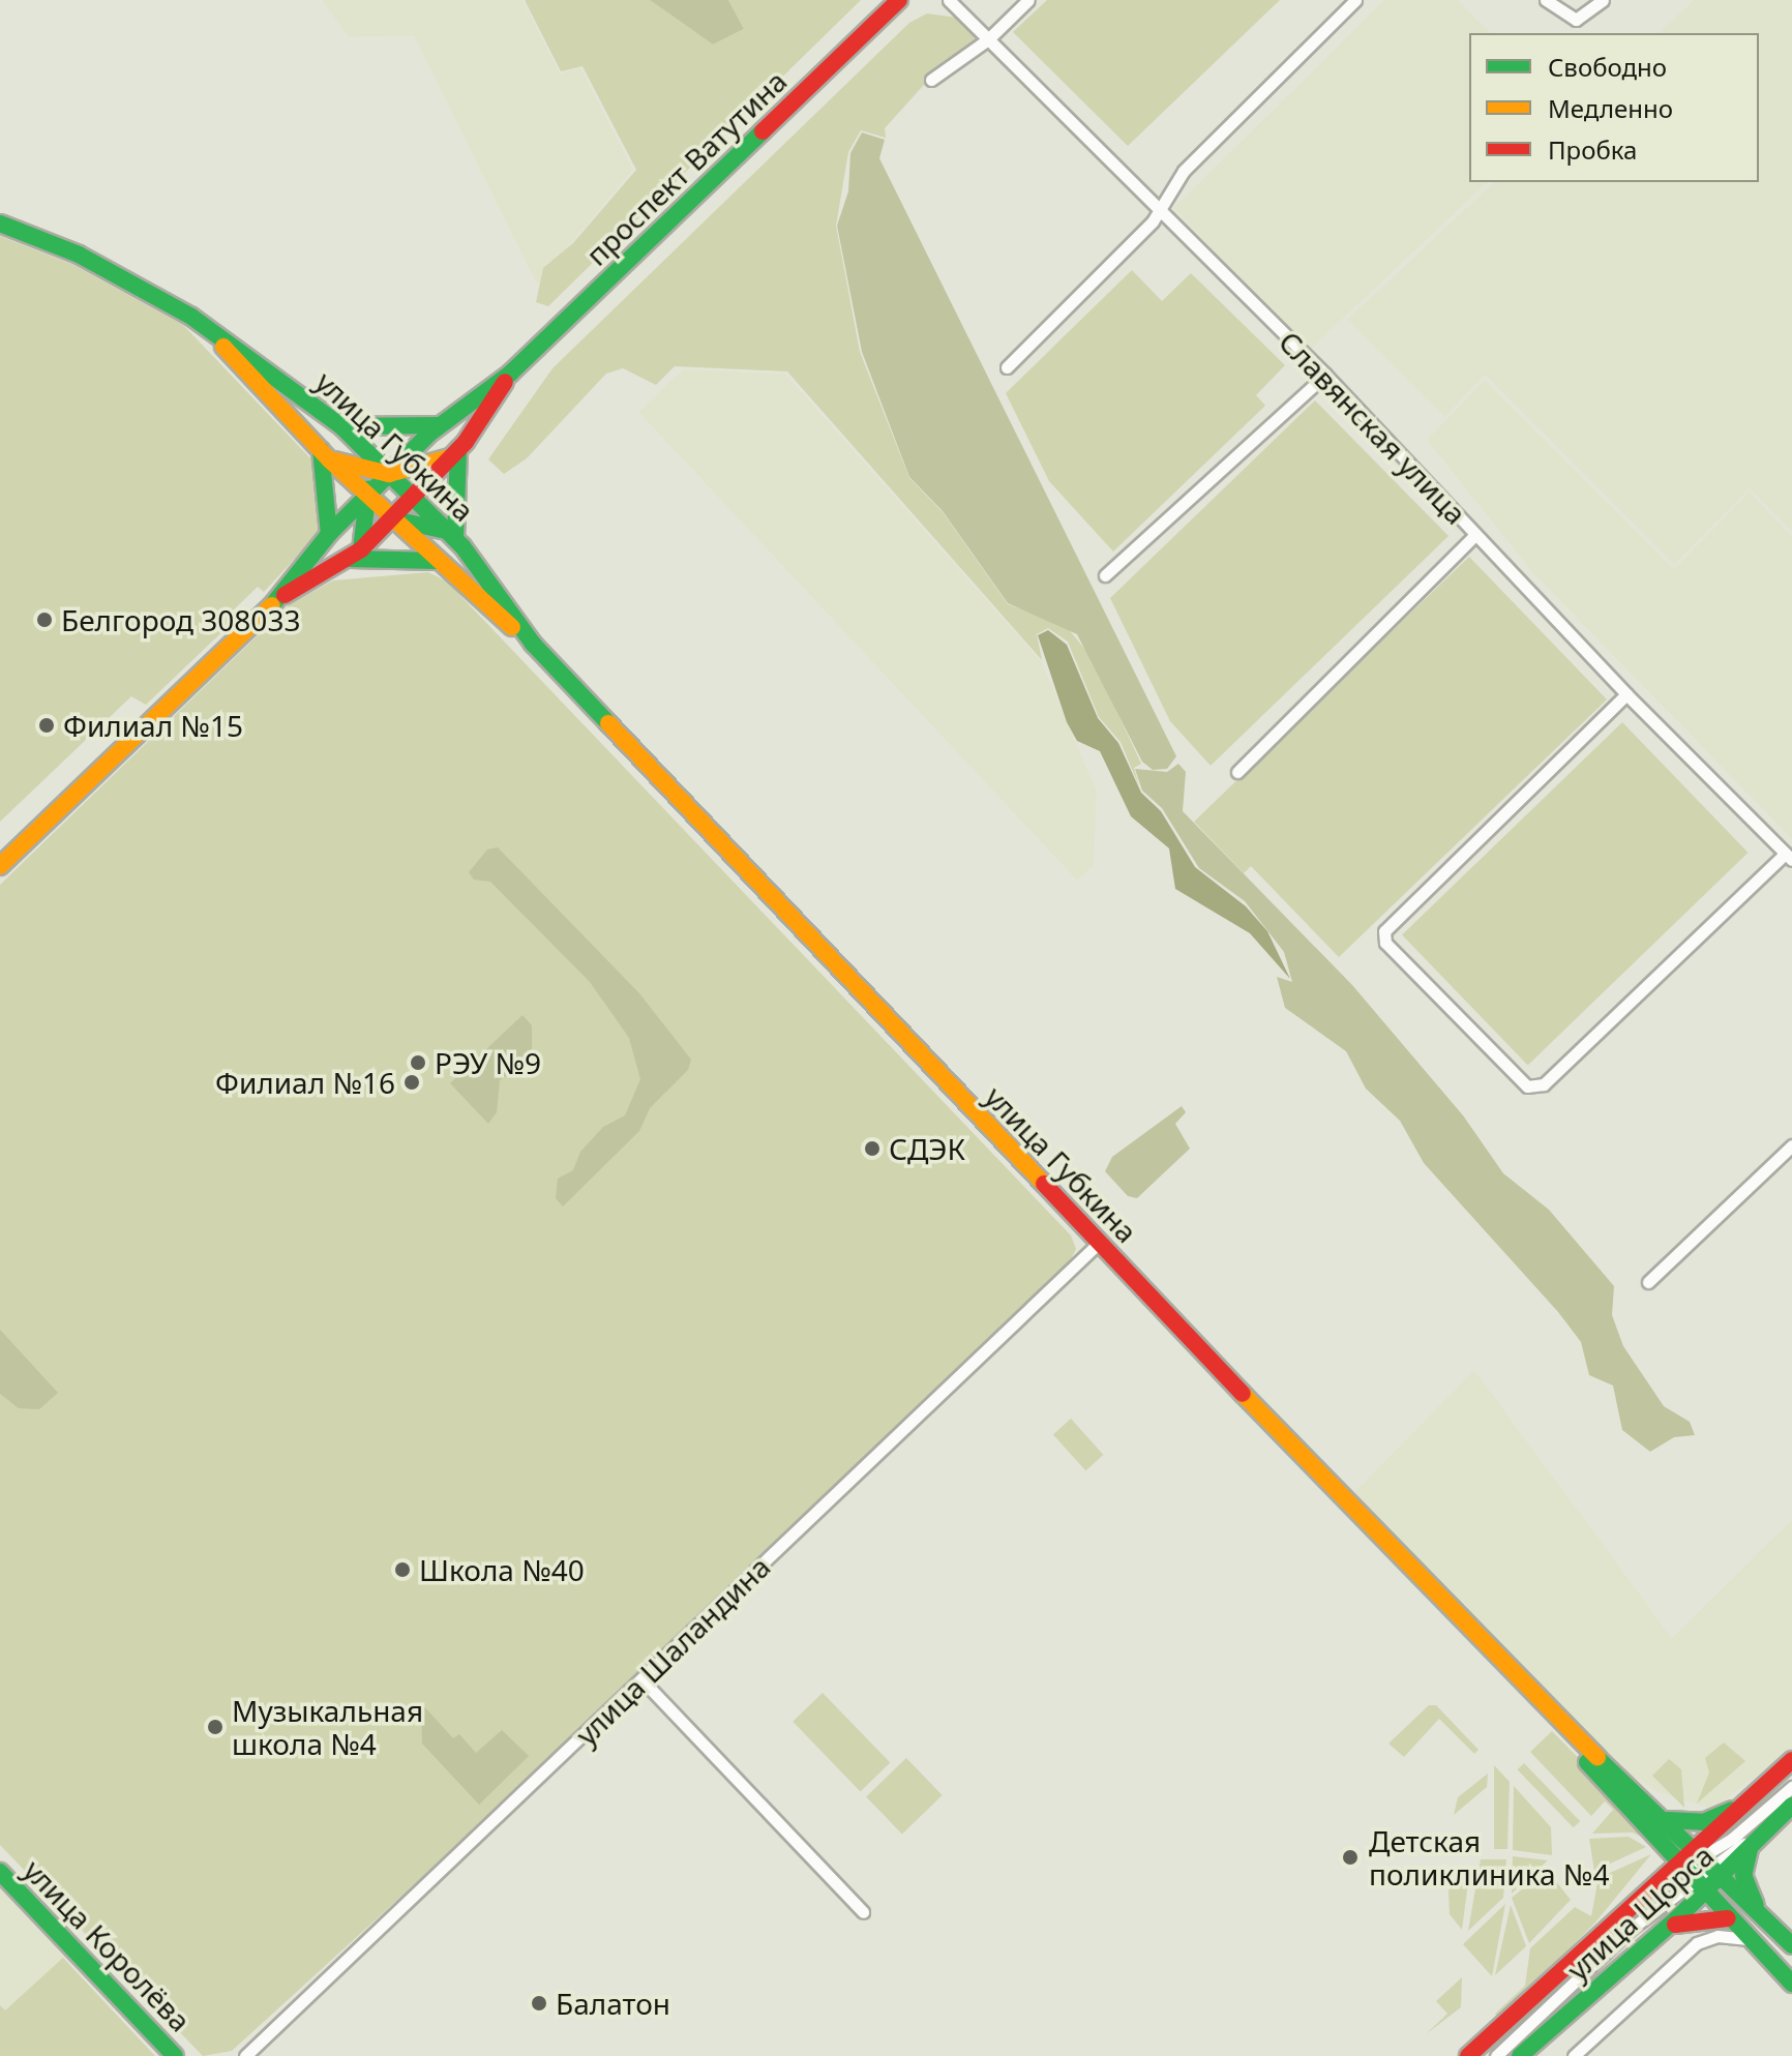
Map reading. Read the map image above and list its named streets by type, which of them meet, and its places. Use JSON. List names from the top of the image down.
{
  "streets": {
    "main road": [
      "проспект Ватутина",
      "улица Губкина",
      "улица Щорса",
      "улица Королёва"
    ],
    "street": ["Славянская улица", "улица Шаландина"]
  },
  "crossings": [
    ["проспект Ватутина", "улица Губкина"],
    ["улица Губкина", "улица Шаландина"],
    ["улица Губкина", "улица Щорса"]
  ],
  "places": [
    "Белгород 308033",
    "Филиал №15",
    "РЭУ №9",
    "Филиал №16",
    "СДЭК",
    "Школа №40",
    "Музыкальная школа №4",
    "Детская поликлиника №4",
    "Балатон"
  ],
  "legend": ["Свободно", "Медленно", "Пробка"]
}
